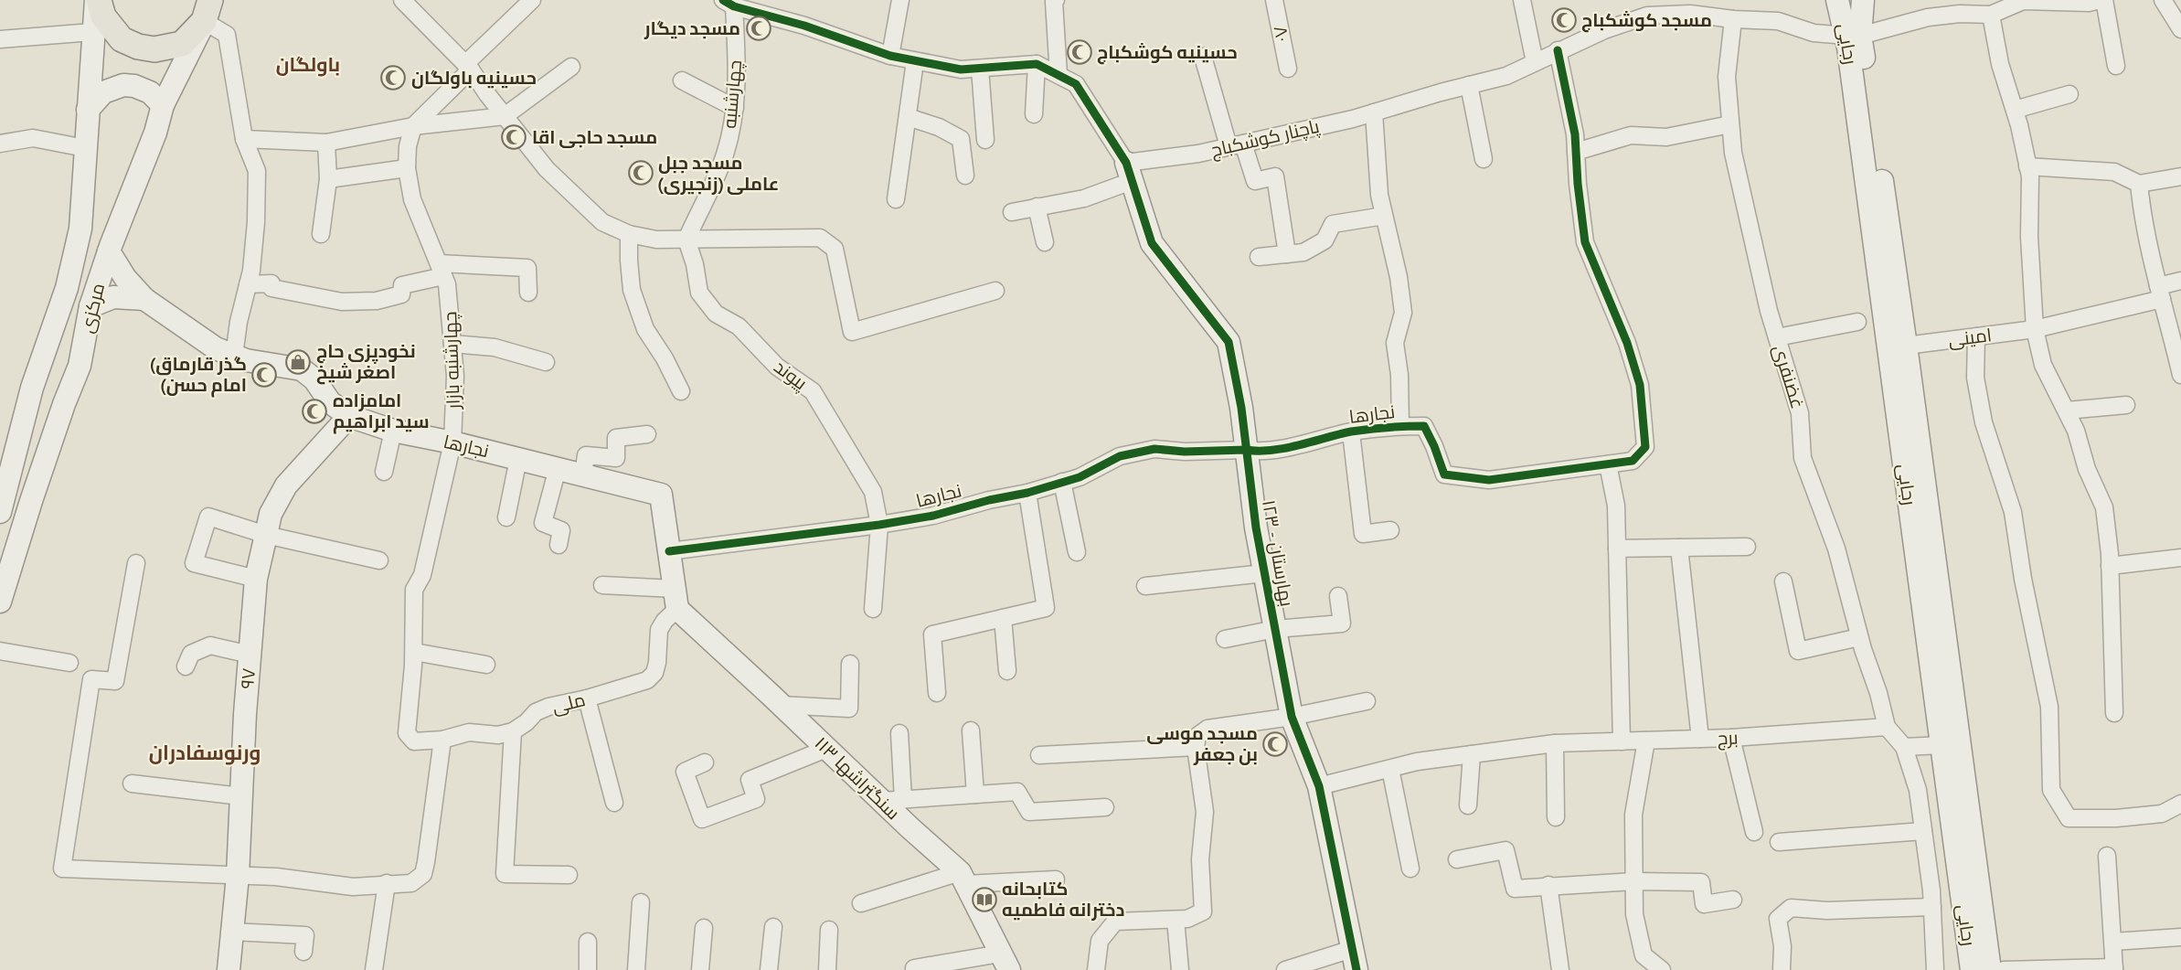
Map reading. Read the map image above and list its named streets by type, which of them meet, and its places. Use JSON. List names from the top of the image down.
{
  "streets": {
    "main road": [
      "رجایی",
      "مرکزی",
      "نجارها",
      "بهارستان - ۱۲۳",
      "۹۷",
      "سنگتراشها ۱۱۳"
    ],
    "street": [
      "۸۰",
      "چهارشنبه",
      "پاچنار کوشکباج",
      "امینی",
      "چهارشنبه بازار",
      "پیوند",
      "غضنفری",
      "ملی",
      "برج"
    ]
  },
  "crossings": [
    ["رجایی", "پاچنار کوشکباج"],
    ["رجایی", "امینی"],
    ["چهارشنبه", "پیوند"],
    ["پاچنار کوشکباج", "غضنفری"],
    ["پاچنار کوشکباج", "نجارها"],
    ["پاچنار کوشکباج", "بهارستان - ۱۲۳"],
    ["مرکزی", "نجارها"],
    ["چهارشنبه بازار", "نجارها"],
    ["پیوند", "نجارها"],
    ["غضنفری", "برج"],
    ["نجارها", "بهارستان - ۱۲۳"],
    ["نجارها", "۹۷"],
    ["نجارها", "ملی"],
    ["نجارها", "سنگتراشها ۱۱۳"],
    ["بهارستان - ۱۲۳", "برج"],
    ["ملی", "سنگتراشها ۱۱۳"]
  ],
  "districts": ["باولگان", "ورنوسفادران"],
  "places": {
    "mosque": [
      "مسجد کوشکباج",
      "مسجد دیگار",
      "حسینیه کوشکباج",
      "حسینیه باولگان",
      "مسجد حاجی اقا",
      "مسجد جبل عاملی (زنجیری)",
      "(گذر قارماق (امام حسن",
      "امامزاده سید ابراهیم",
      "مسجد موسی بن جعفر"
    ],
    "shop": ["نخودپزی حاج اصغر شیخ"],
    "library": ["کتابحانه دخترانه فاطمیه"]
  }
}
